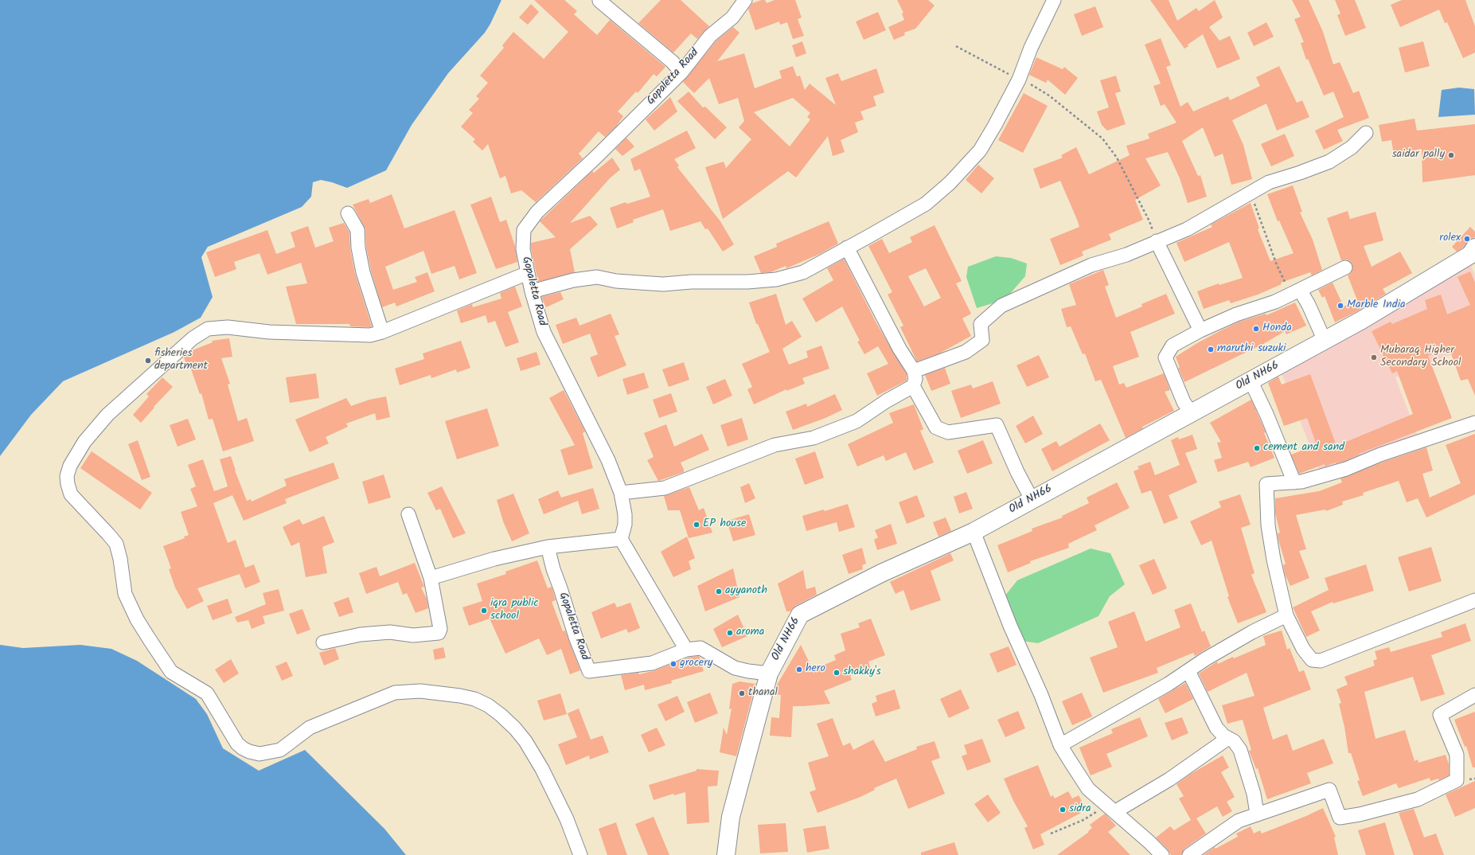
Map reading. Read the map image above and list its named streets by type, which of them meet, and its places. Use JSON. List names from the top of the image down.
{
  "streets": {
    "main road": ["Old NH66"],
    "street": ["Gopaletta Road"]
  },
  "crossings": [
    ["Gopaletta Road", "Old NH66"]
  ],
  "places": [
    "saidar pally",
    "rolex",
    "Marble India",
    "Honda",
    "maruthi suzuki",
    "Mubaraq Higher Secondary School",
    "fisheries department",
    "cement and sand",
    "EP house",
    "ayyanoth",
    "iqra public school",
    "aroma",
    "grocery",
    "hero",
    "shakky's",
    "thanal",
    "sidra"
  ]
}
